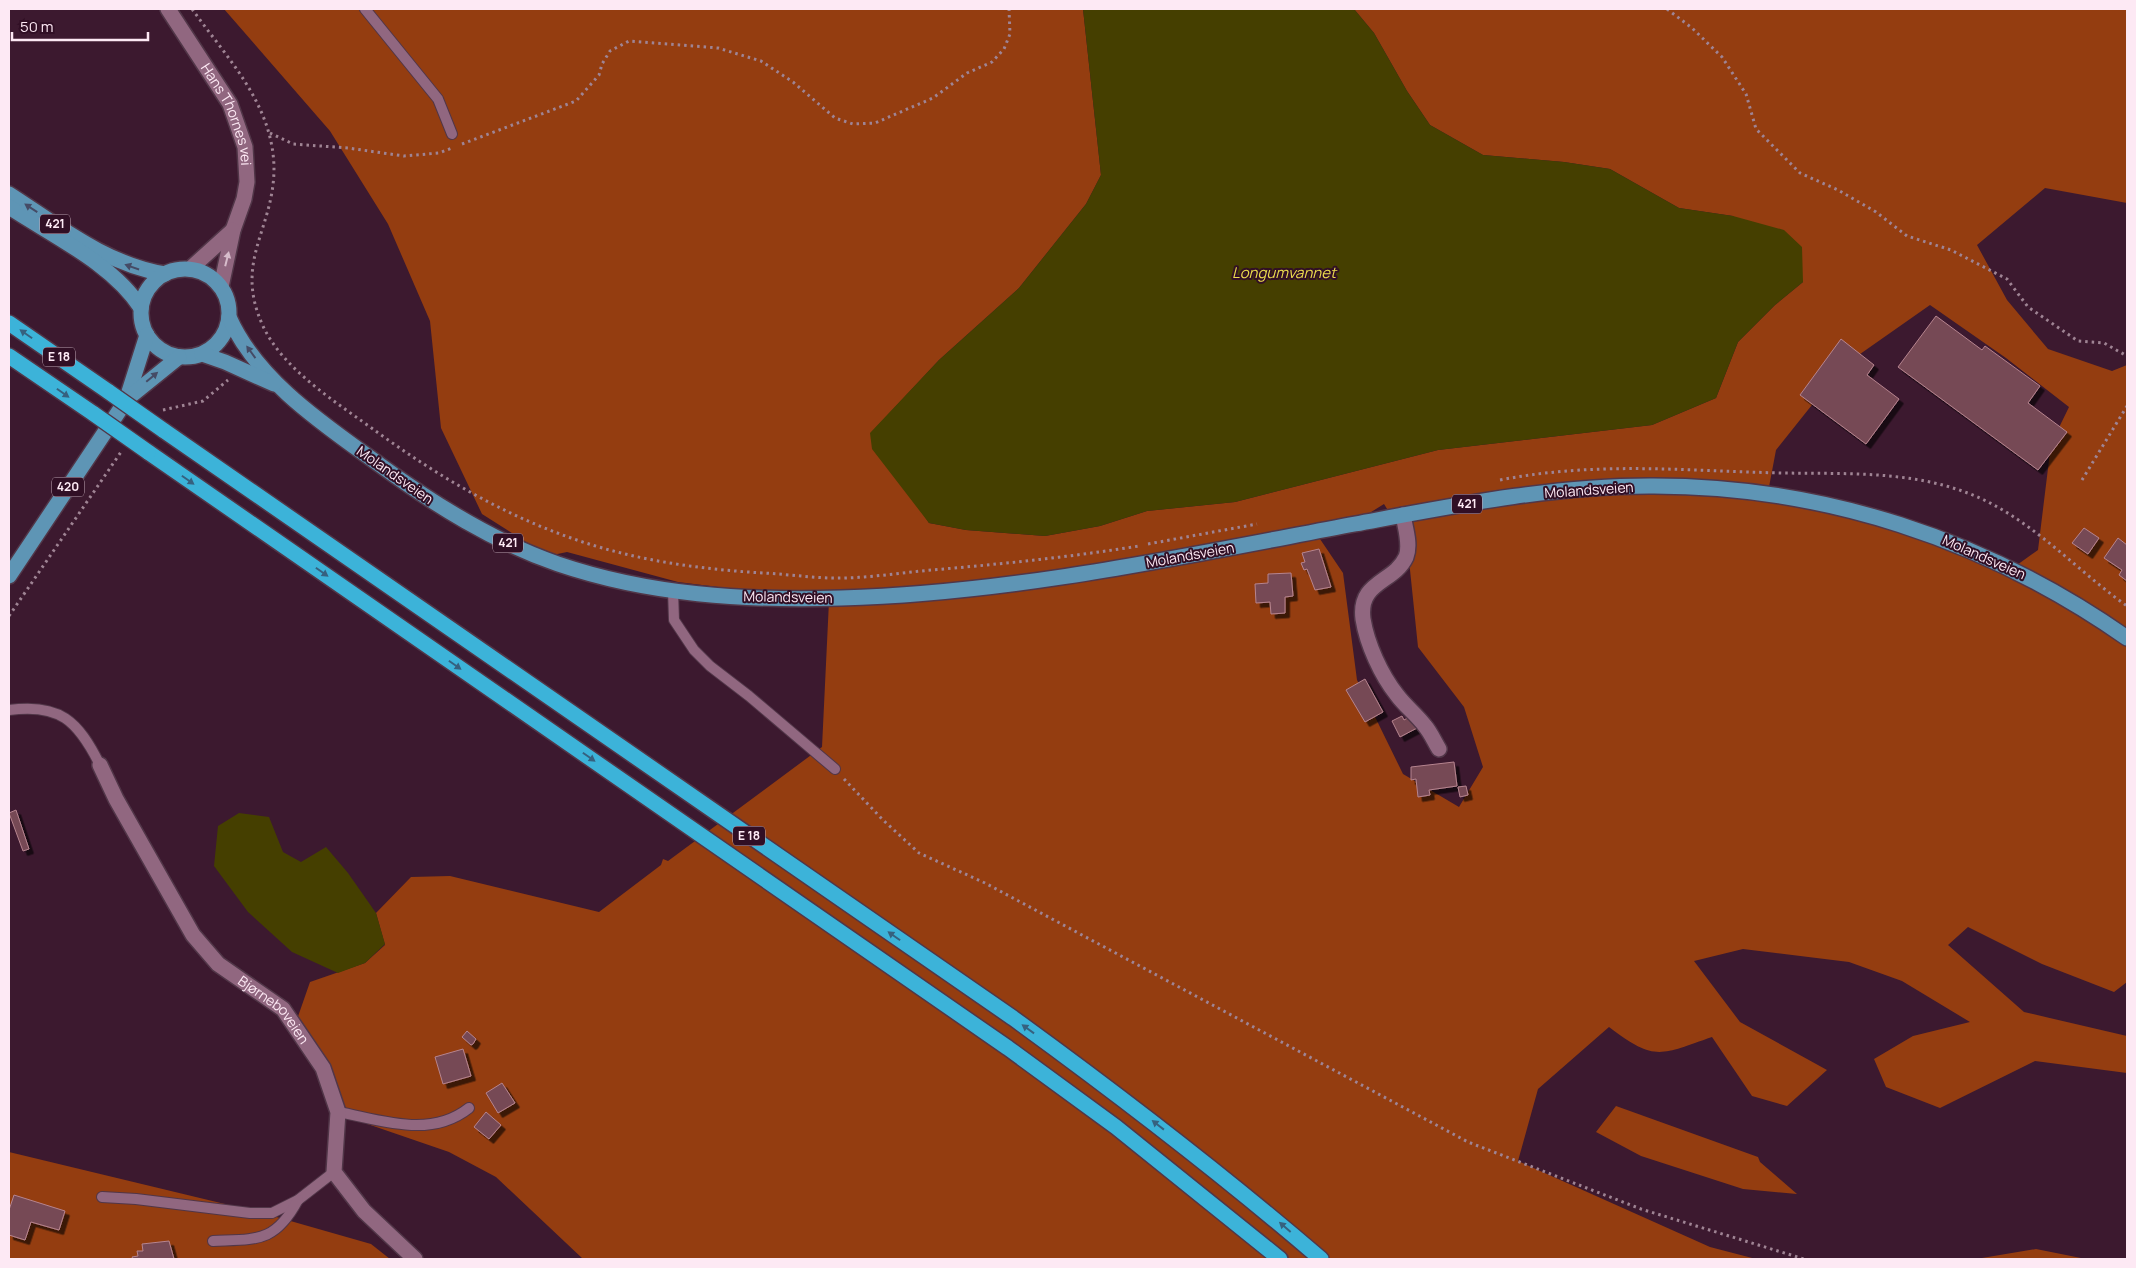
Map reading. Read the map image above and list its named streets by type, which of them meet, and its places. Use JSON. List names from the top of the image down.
{
  "streets": {
    "highway": ["E 18"],
    "main road": ["421", "Molandsveien", "420"],
    "street": ["Hans Thornes vei", "Bjørneboveien"]
  },
  "crossings": [
    ["Hans Thornes vei", "421"],
    ["Hans Thornes vei", "Molandsveien"],
    ["Hans Thornes vei", "420"],
    ["421", "Molandsveien"],
    ["421", "420"],
    ["Molandsveien", "420"]
  ],
  "water": ["Longumvannet"],
  "scale_bar": "50 m"
}
